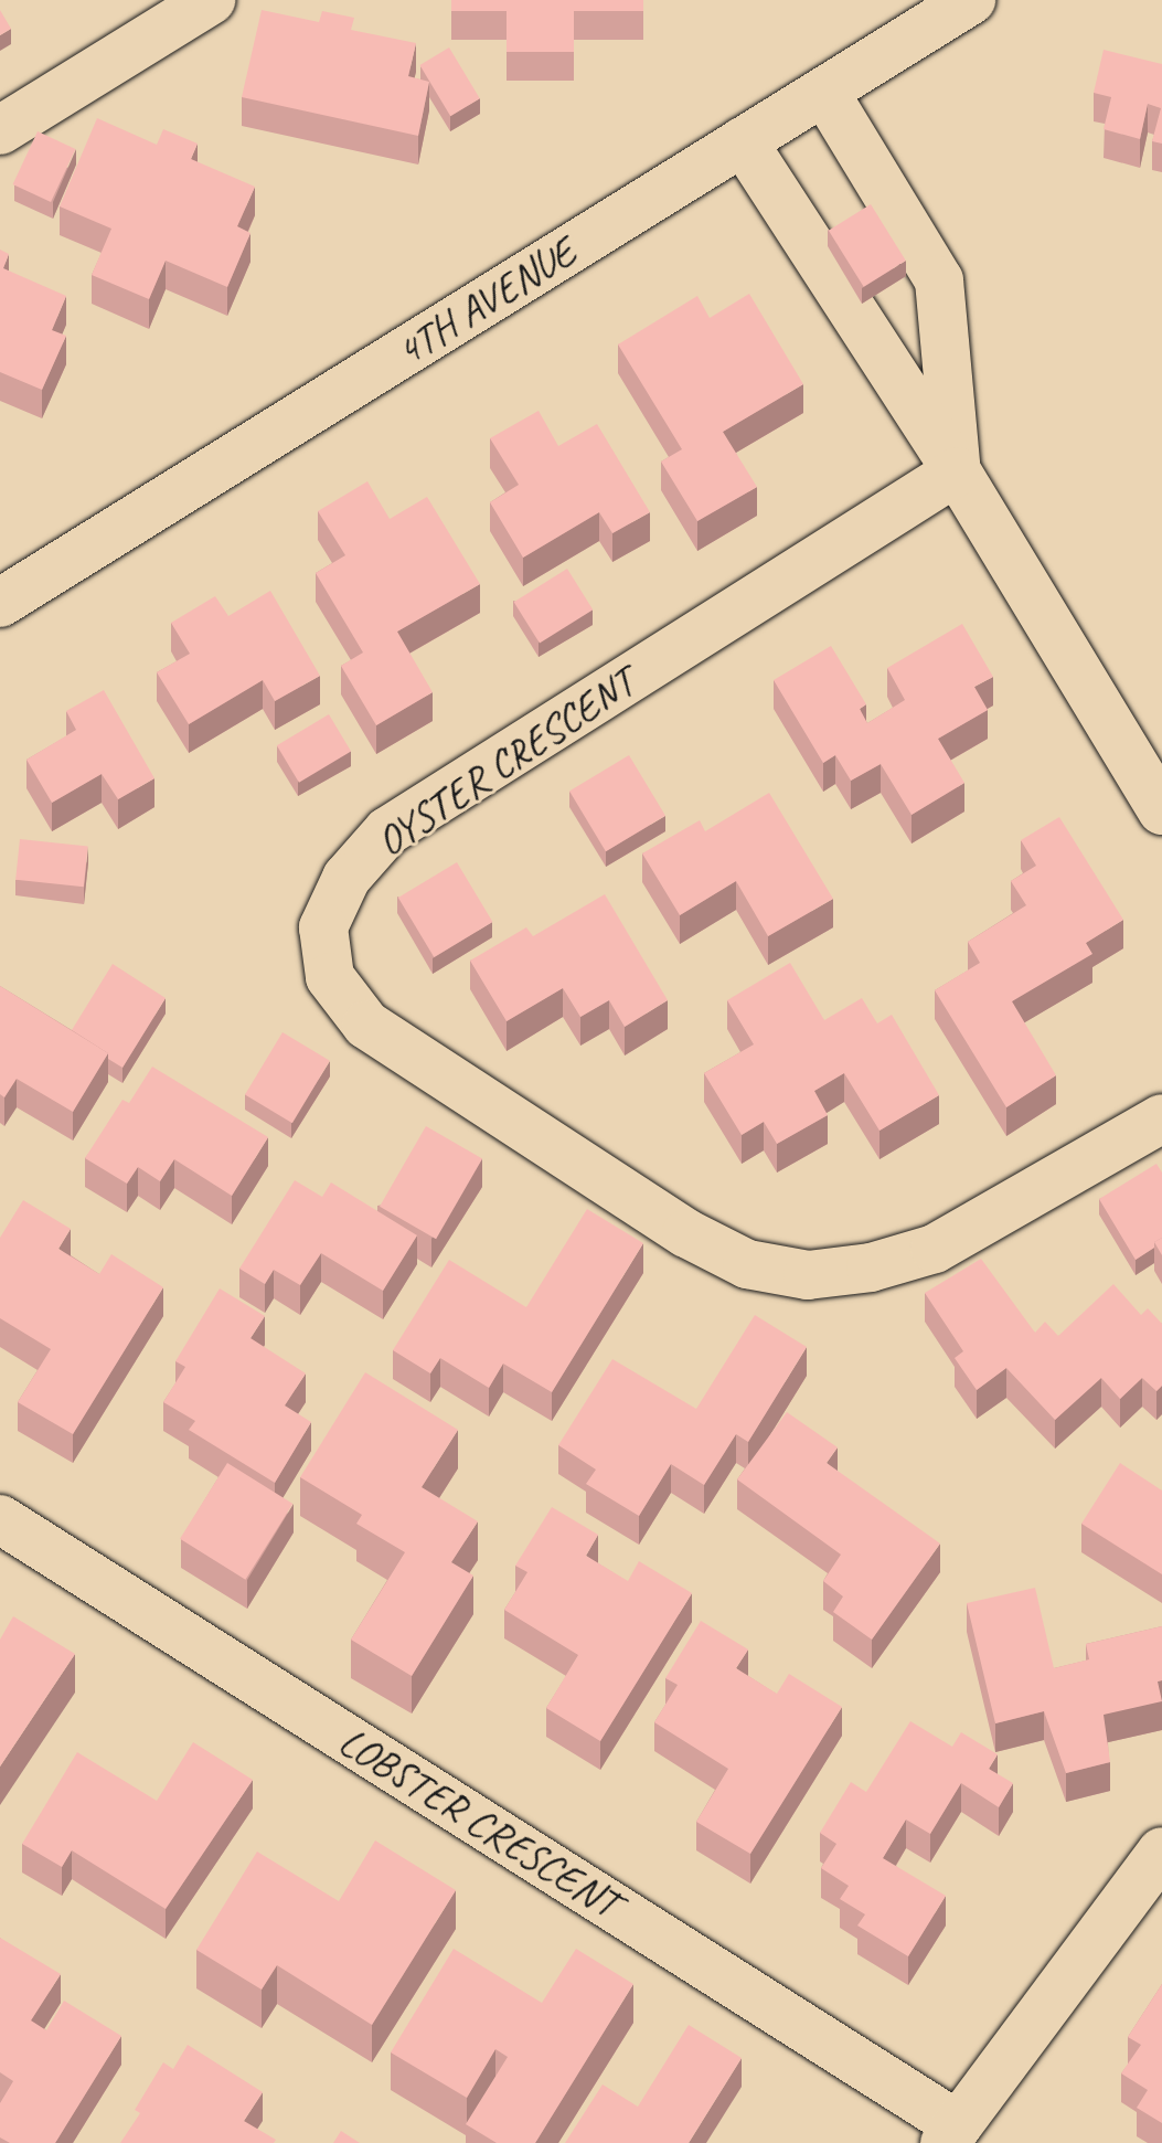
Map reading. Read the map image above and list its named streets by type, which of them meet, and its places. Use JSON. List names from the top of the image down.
{
  "streets": {
    "street": ["4TH AVENUE", "OYSTER CRESCENT", "LOBSTER CRESCENT"]
  }
}
